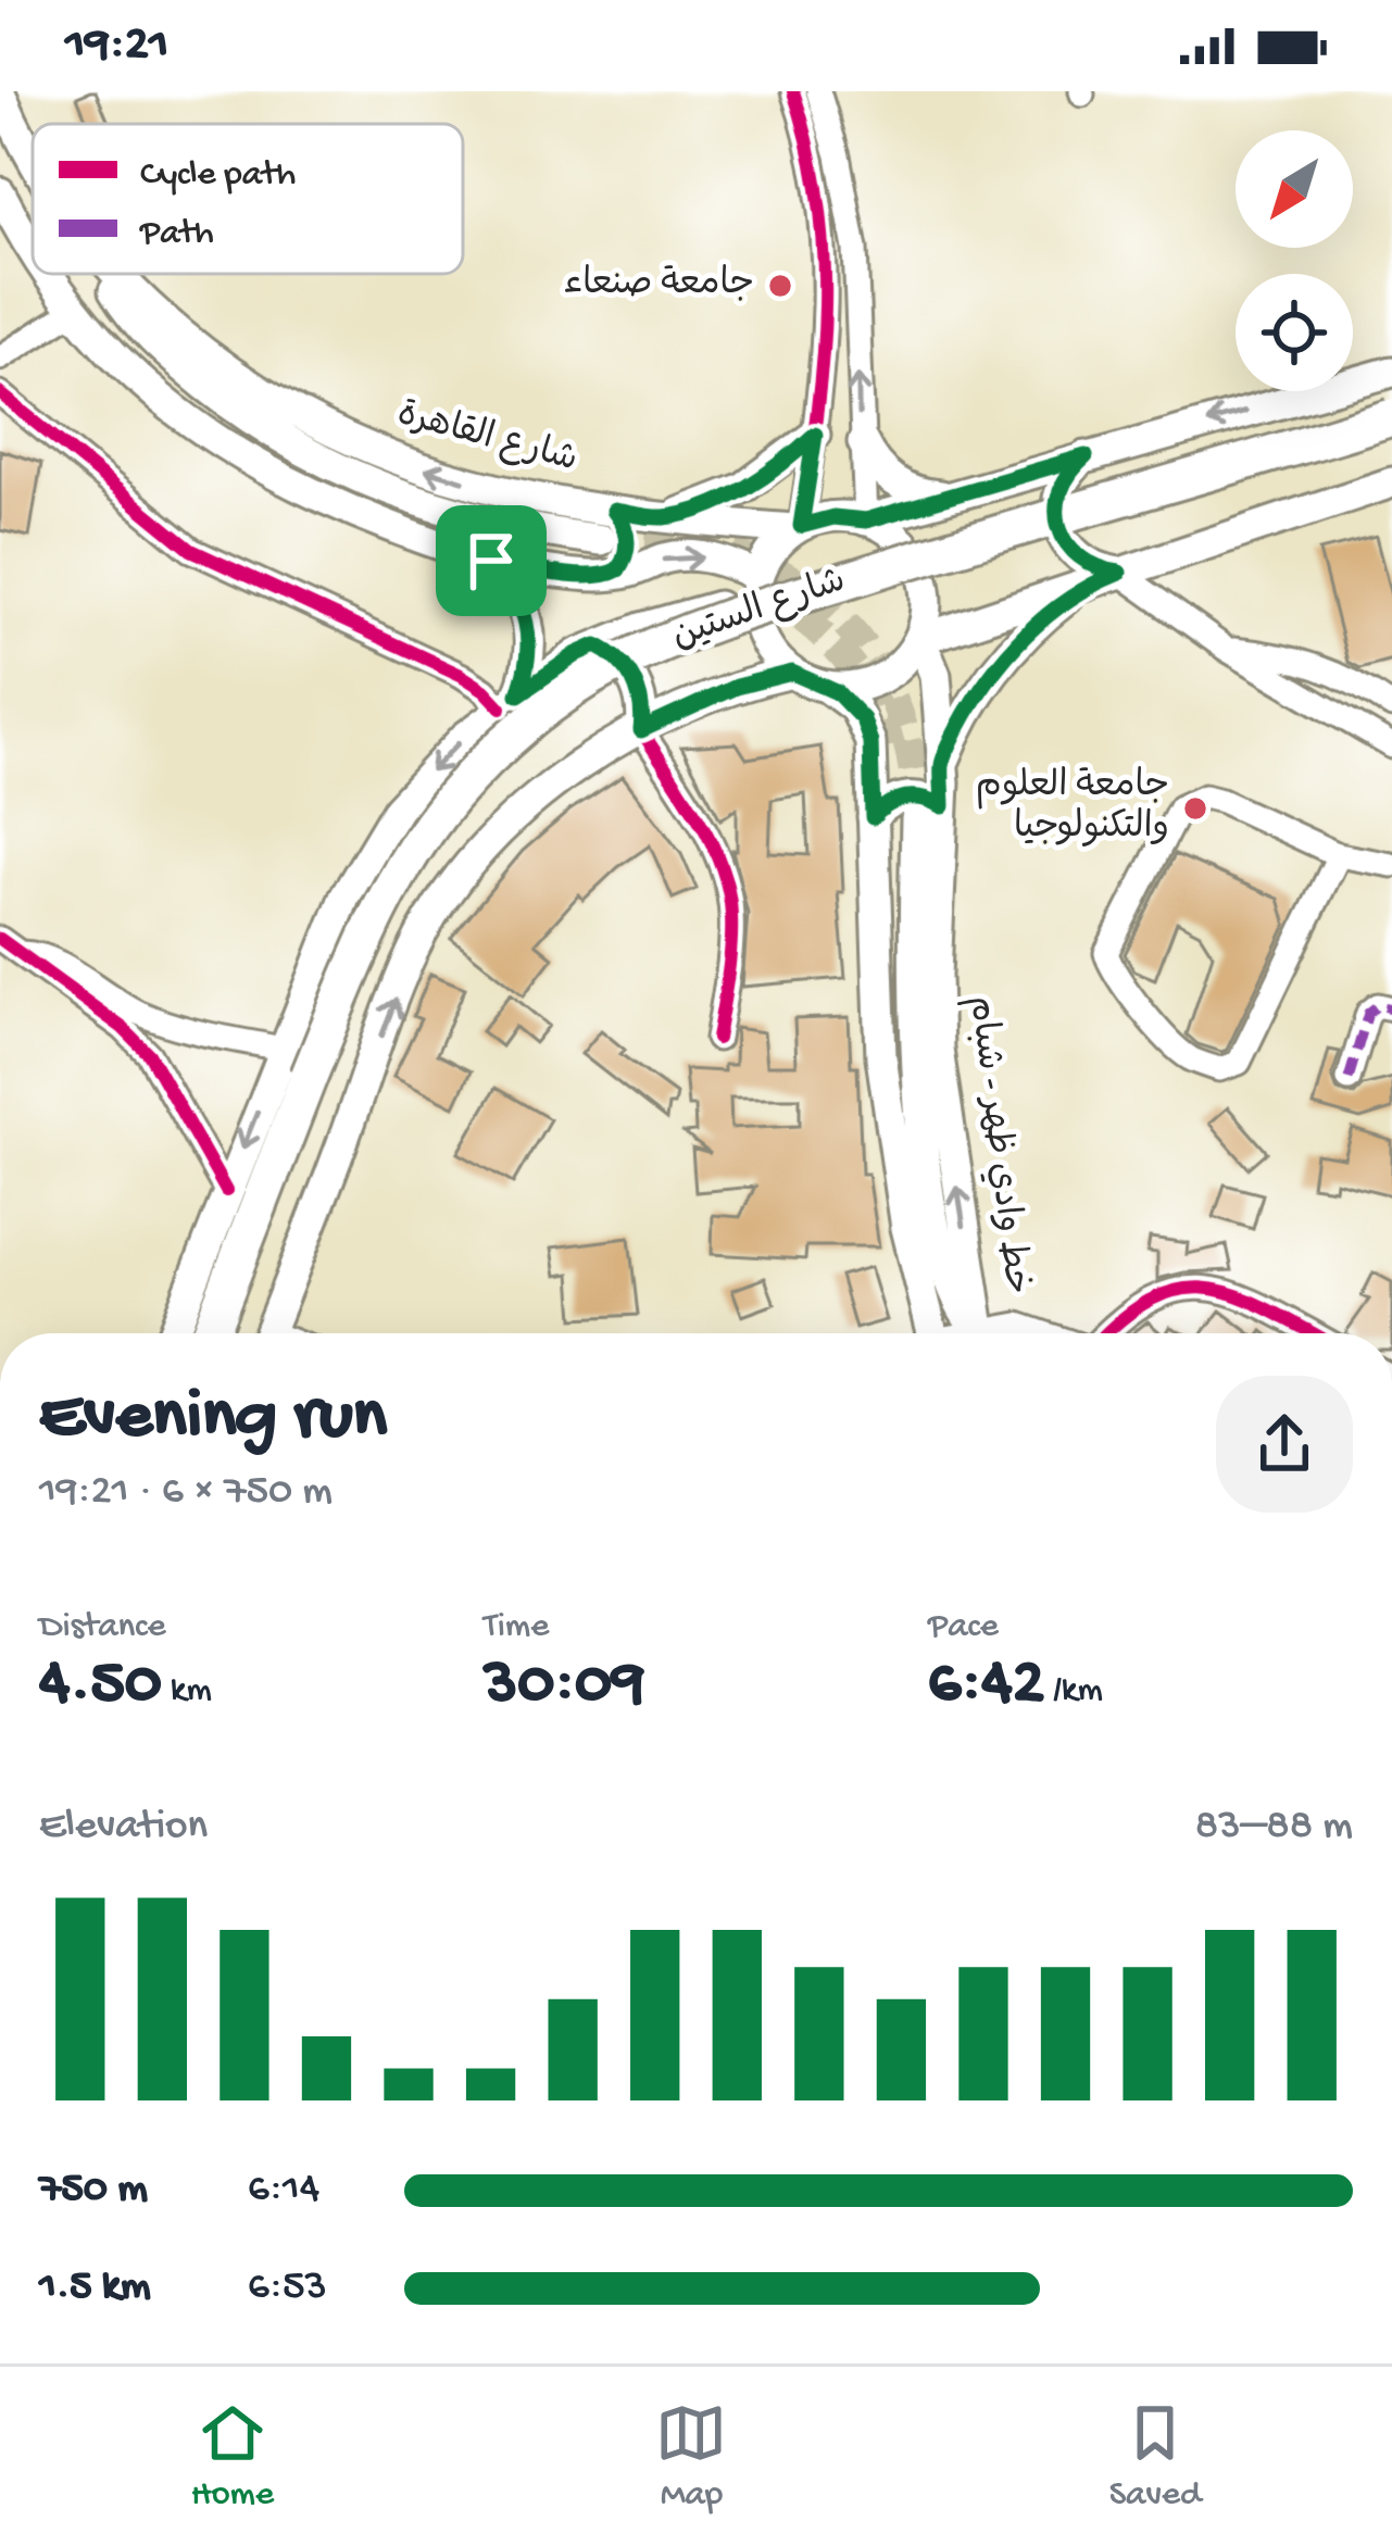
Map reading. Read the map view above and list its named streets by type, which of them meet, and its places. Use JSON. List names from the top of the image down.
{
  "streets": {
    "highway": ["شارع الستين"],
    "main road": ["شارع القاهرة"]
  },
  "crossings": [
    ["شارع القاهرة", "شارع الستين"]
  ],
  "places": ["جامعة صنعاء", "جامعة العلوم والتكنولوجيا"],
  "legend": ["Cycle path", "Path"],
  "north": "bottom left",
  "page": {
    "status": "19:21",
    "heading": ["Evening run", "19:21 · 6 × 750 m"],
    "stats": [
      ["Distance", "4.50 km"],
      ["Time", "30:09"],
      ["Pace", "6:42 /km"]
    ],
    "chart": ["Elevation", "83–88 m"],
    "list": [
      {
        "name": "750 m",
        "note": "6:14"
      },
      {
        "name": "1.5 km",
        "note": "6:53"
      }
    ],
    "tabs": ["Home", "Map", "Saved"]
  }
}
